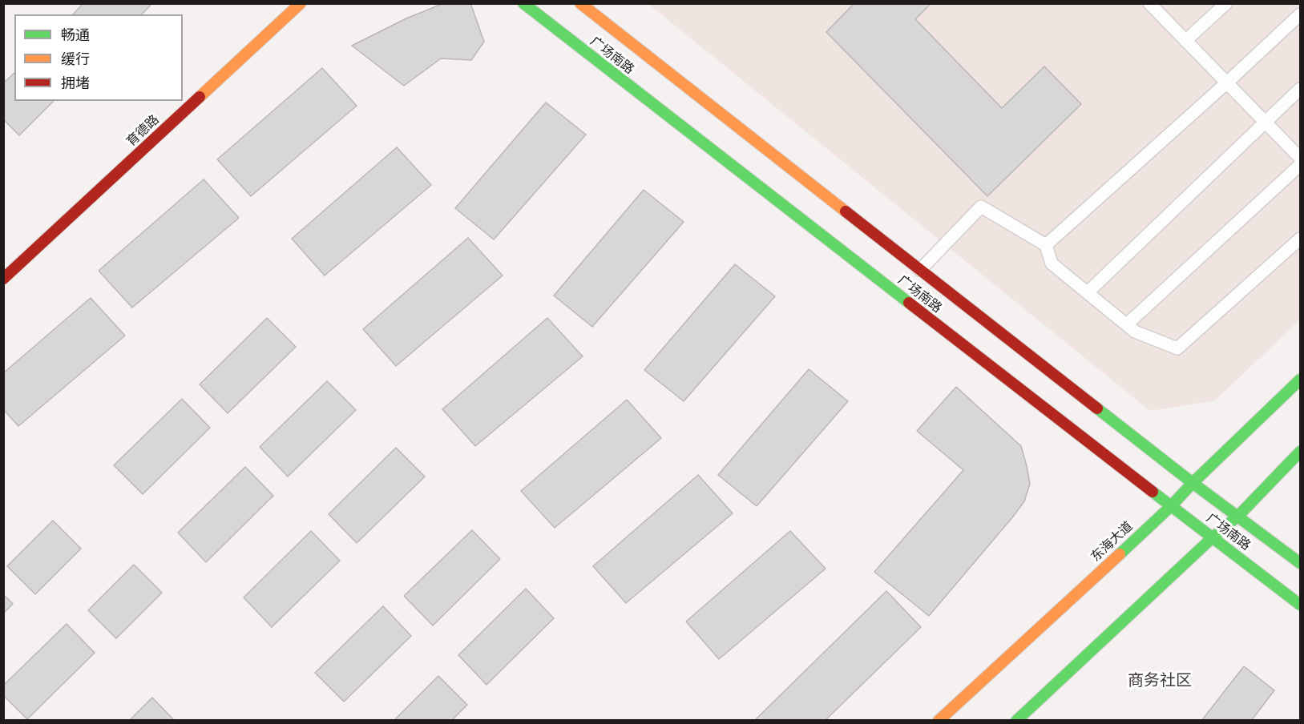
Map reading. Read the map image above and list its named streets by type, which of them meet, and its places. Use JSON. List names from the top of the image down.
{
  "streets": {
    "main road": ["广场南路", "育德路", "东海大道"]
  },
  "crossings": [
    ["广场南路", "东海大道"]
  ],
  "districts": ["商务社区"],
  "legend": ["畅通", "缓行", "拥堵"]
}
